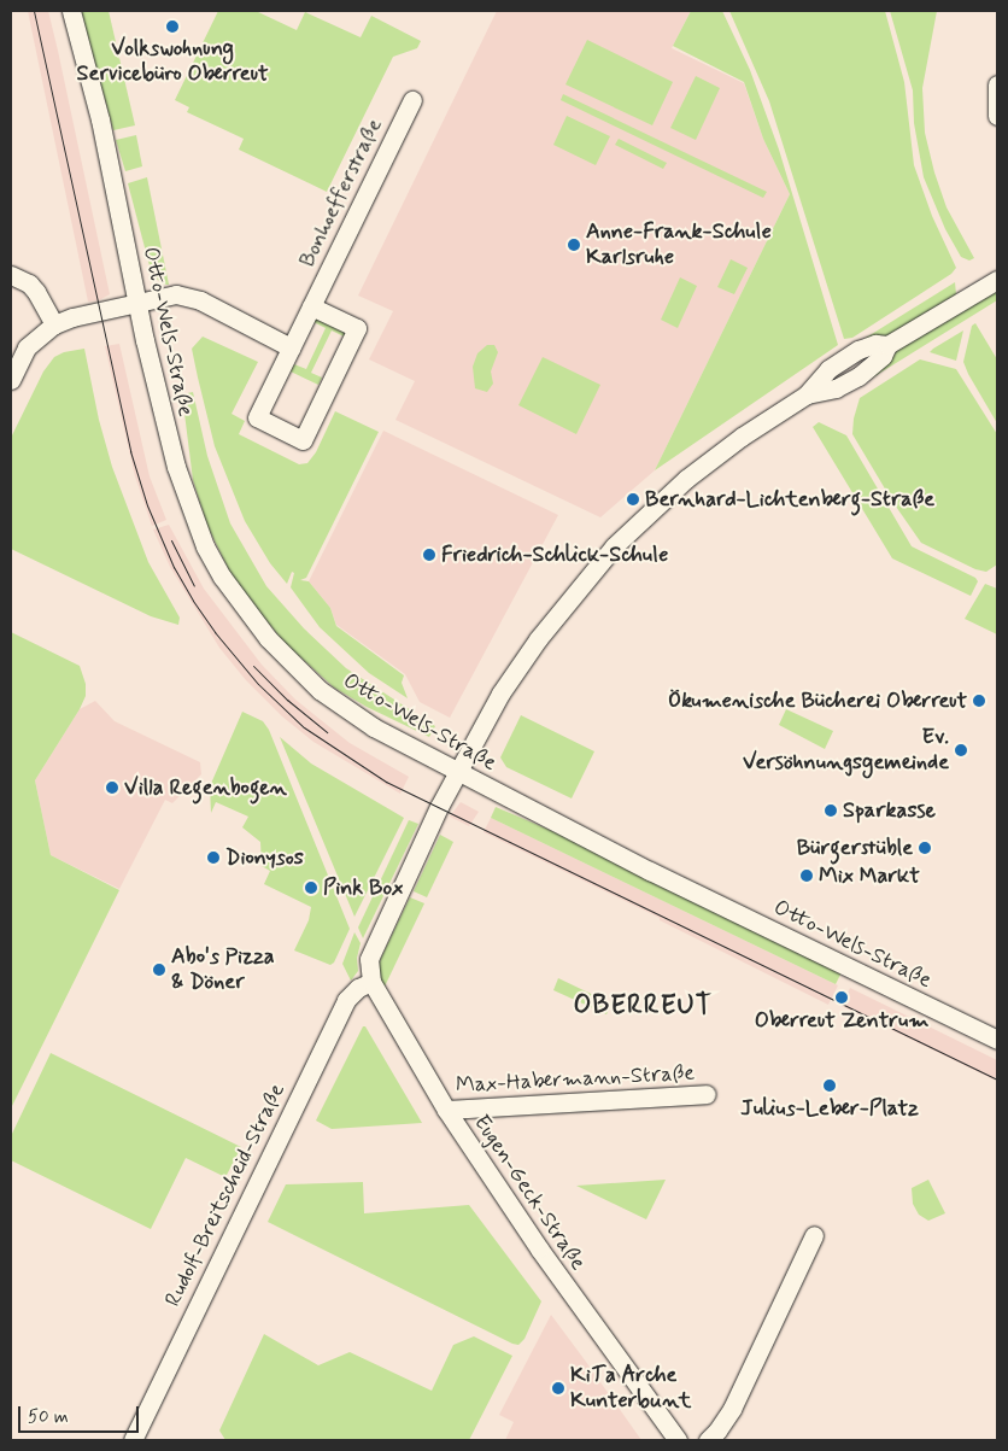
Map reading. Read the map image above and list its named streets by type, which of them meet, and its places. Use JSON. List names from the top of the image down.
{
  "streets": {
    "street": [
      "Bonhoefferstraße",
      "Otto-Wels-Straße",
      "Max-Habermann-Straße",
      "Eugen-Geck-Straße",
      "Rudolf-Breitscheid-Straße"
    ]
  },
  "crossings": [
    ["Otto-Wels-Straße", "Eugen-Geck-Straße"],
    ["Max-Habermann-Straße", "Eugen-Geck-Straße"],
    ["Eugen-Geck-Straße", "Rudolf-Breitscheid-Straße"]
  ],
  "districts": ["OBERREUT"],
  "places": [
    "Volkswohnung Servicebüro Oberreut",
    "Anne-Frank-Schule Karlsruhe",
    "Bernhard-Lichtenberg-Straße",
    "Friedrich-Schlick-Schule",
    "Ökumenische Bücherei Oberreut",
    "Ev. Versöhnungsgemeinde",
    "Villa Regenbogen",
    "Sparkasse",
    "Bürgerstüble",
    "Dionysos",
    "Mix Markt",
    "Pink Box",
    "Abo's Pizza & Döner",
    "Oberreut Zentrum",
    "Julius-Leber-Platz",
    "KiTa Arche Kunterbunt"
  ],
  "scale_bar": "50 m"
}
